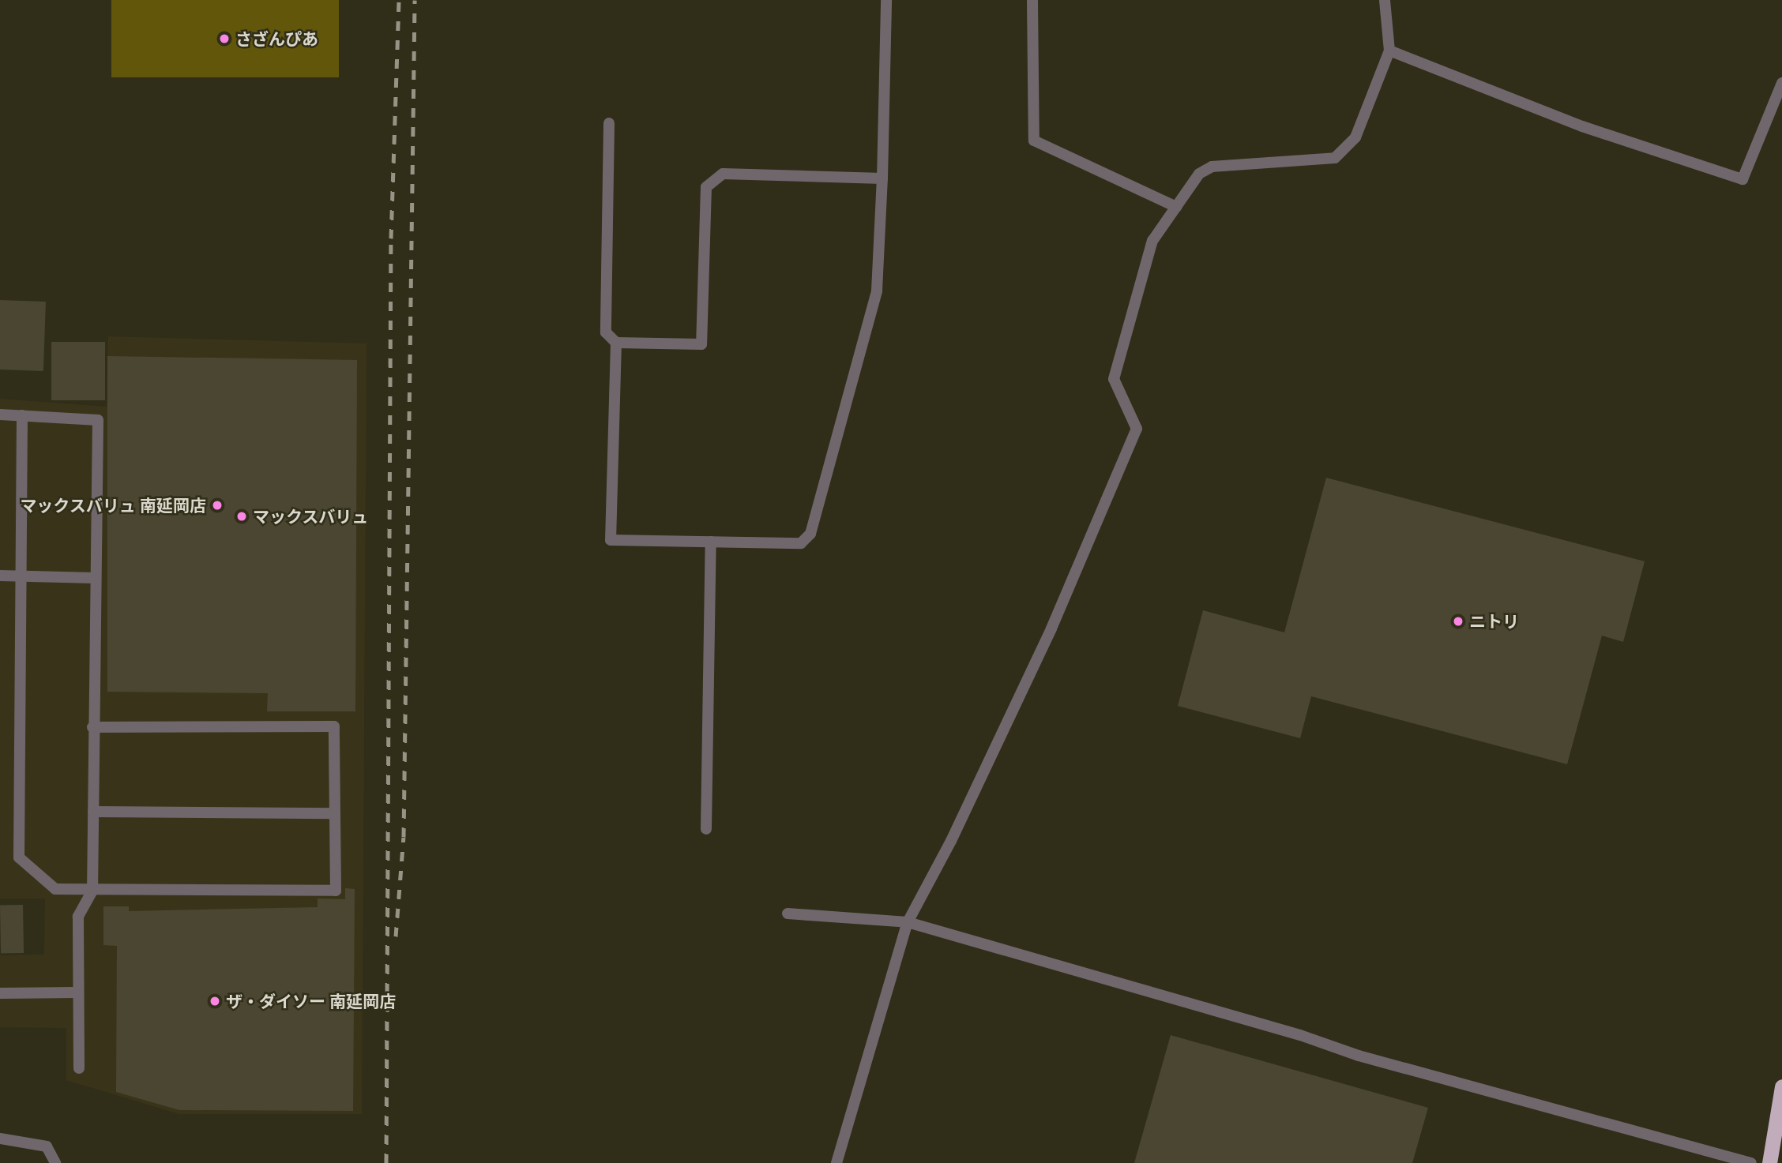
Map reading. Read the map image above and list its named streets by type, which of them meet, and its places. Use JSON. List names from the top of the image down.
{
  "places": [
    "さざんぴあ",
    "マックスバリュ 南延岡店",
    "マックスバリュ",
    "ニトリ",
    "ザ・ダイソー 南延岡店"
  ]
}
